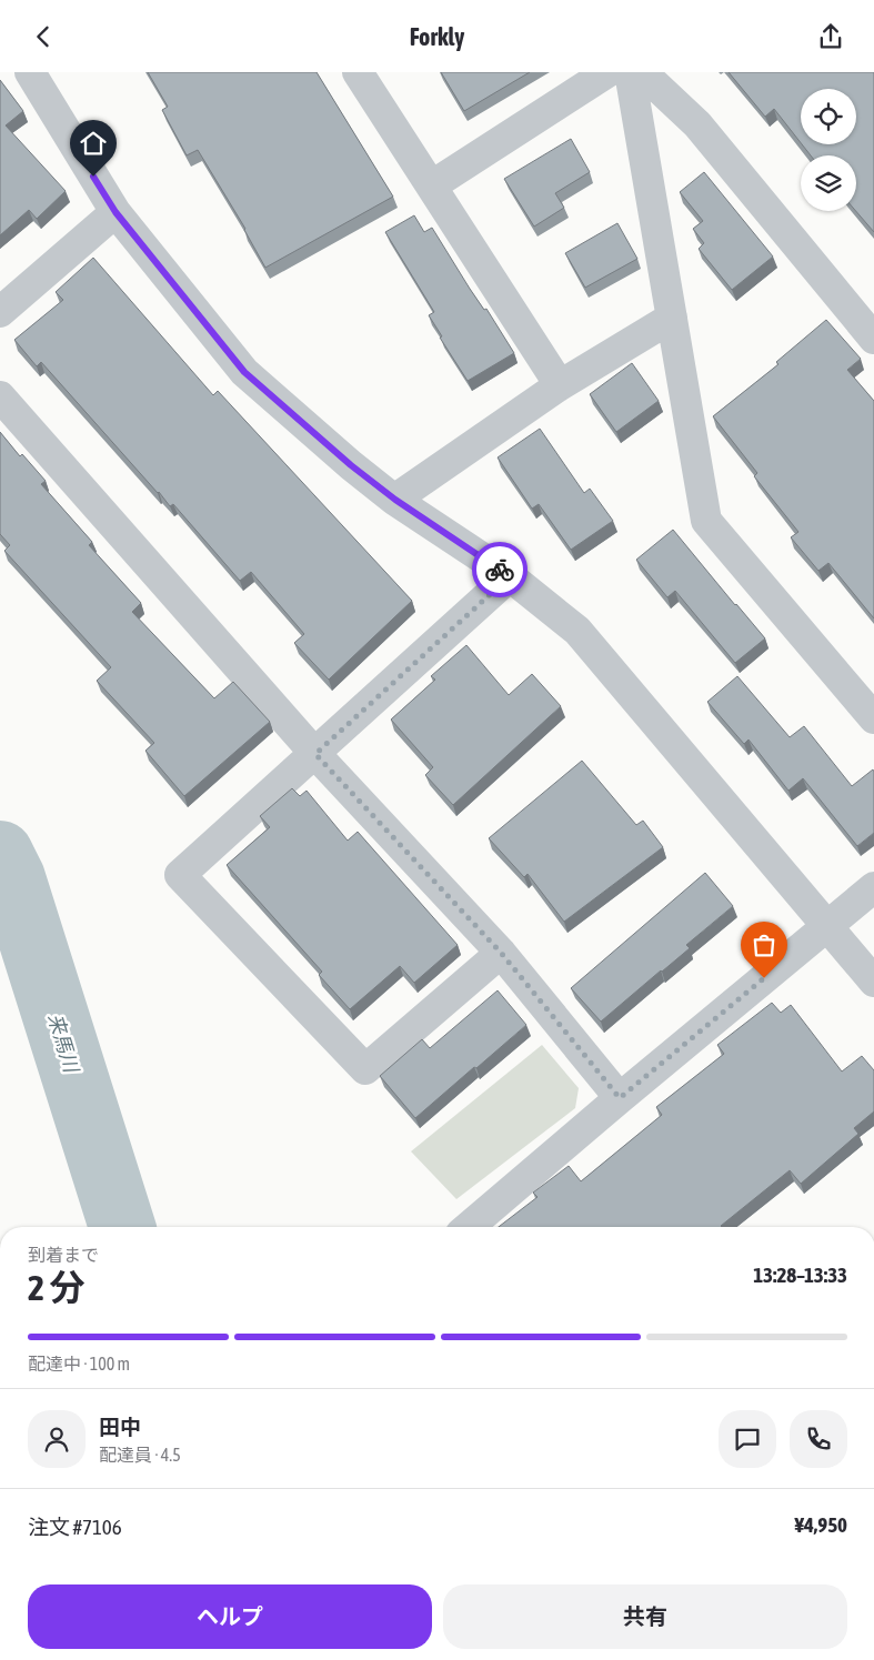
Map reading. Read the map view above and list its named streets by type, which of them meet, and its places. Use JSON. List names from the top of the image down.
{
  "water": ["来馬川"],
  "page": {
    "header": "Forkly",
    "heading": ["2 分", "到着まで", "13:28–13:33"],
    "panel": [
      "田中",
      "配達員 · 4.5",
      "注文 #7106",
      "¥4,950"
    ],
    "bar": "配達中 · 100 m",
    "buttons": ["ヘルプ", "共有"]
  }
}
